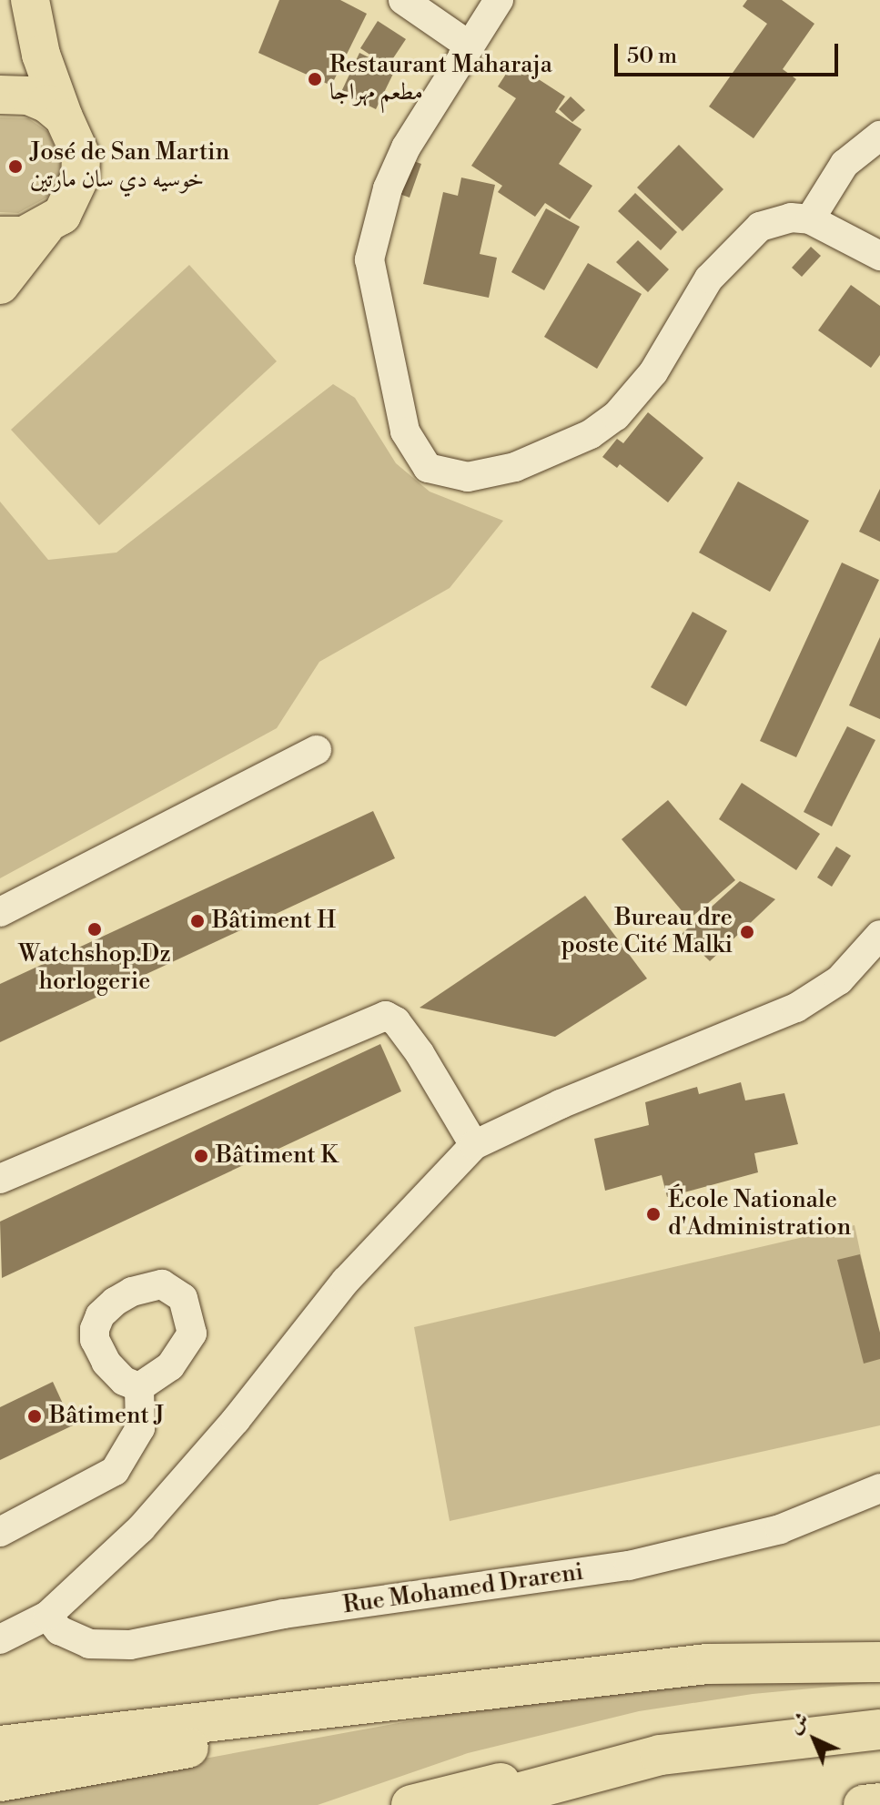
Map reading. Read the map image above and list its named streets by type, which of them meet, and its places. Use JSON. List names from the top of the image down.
{
  "streets": {
    "street": ["Rue Mohamed Drareni"]
  },
  "places": [
    "Restaurant Maharaja مطعم مهراجا",
    "José de San Martin خوسيه دي سان مارتين",
    "Bâtiment H",
    "Watchshop.Dz horlogerie",
    "Bureau dre poste Cité Malki",
    "Bâtiment K",
    "École Nationale d'Administration",
    "Bâtiment J"
  ],
  "scale_bar": "50 m",
  "north": "top left"
}
